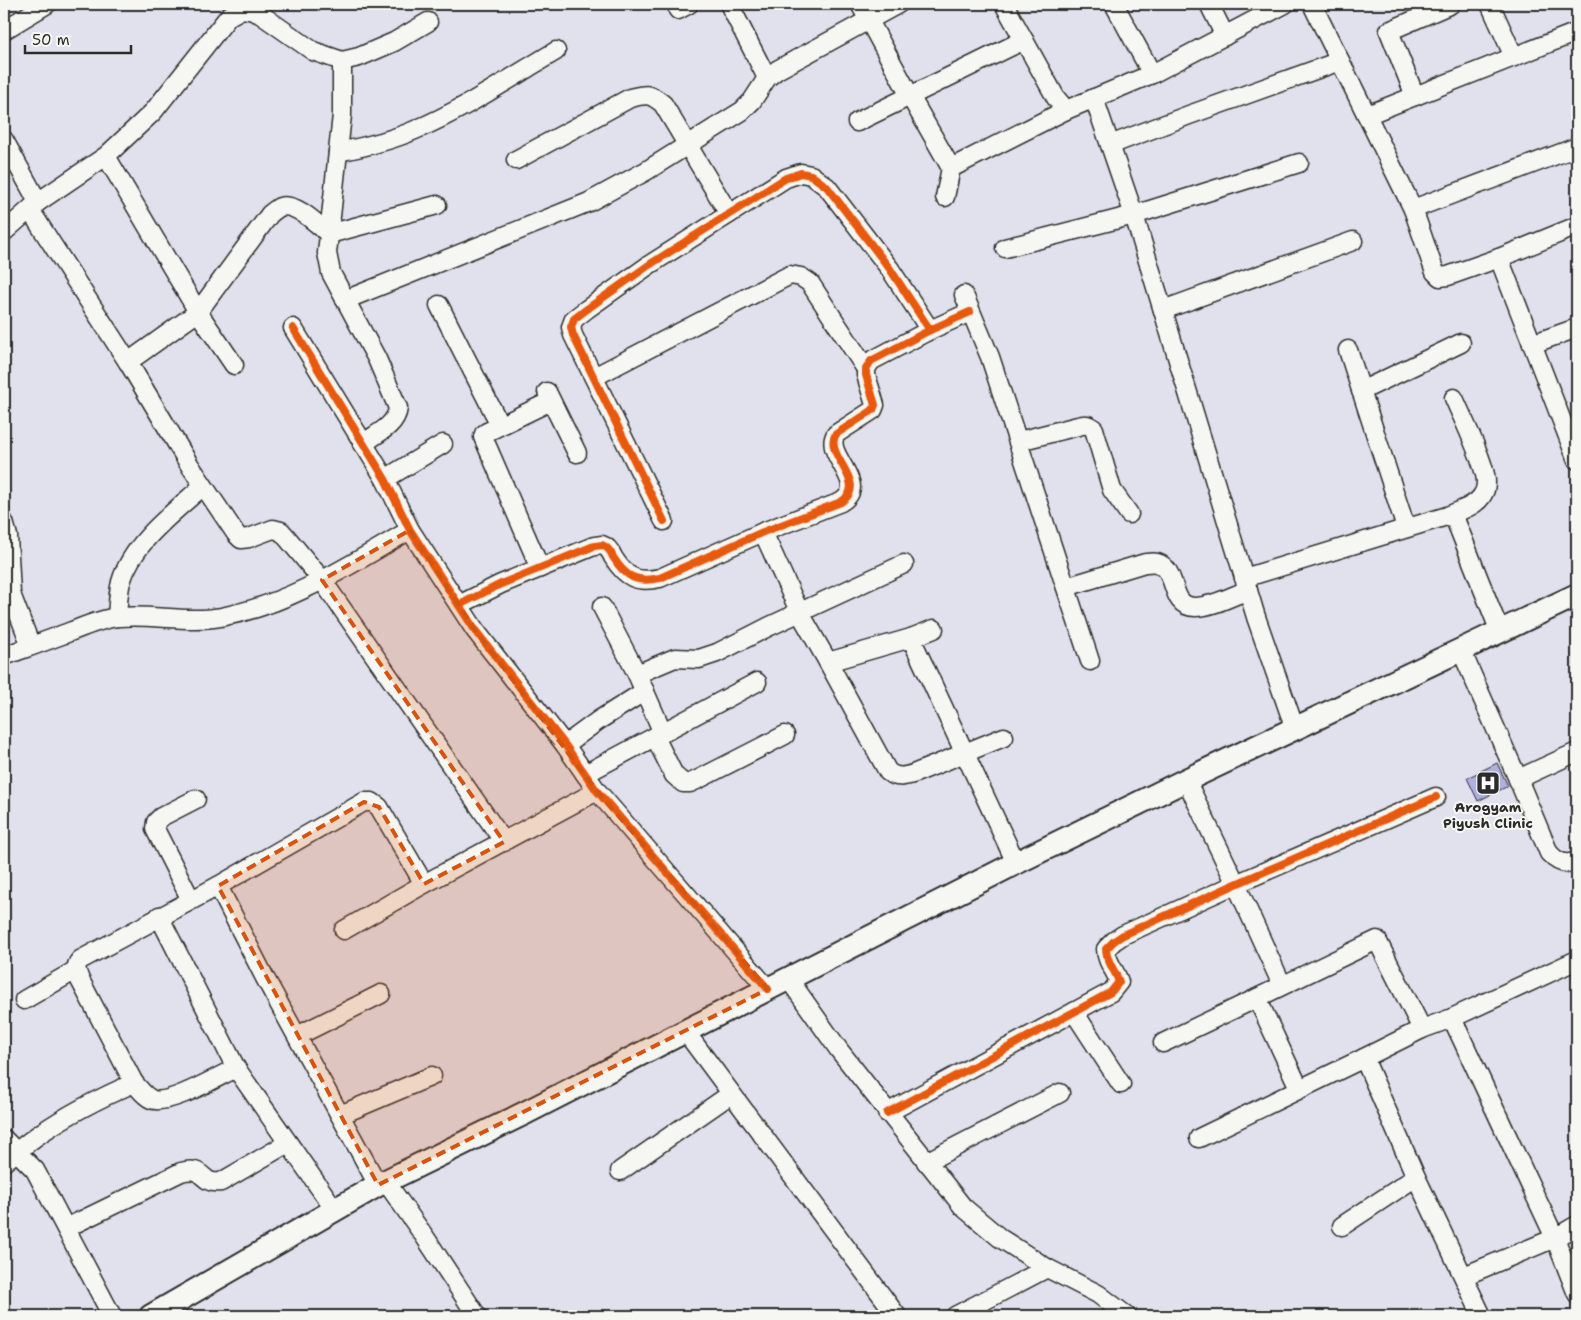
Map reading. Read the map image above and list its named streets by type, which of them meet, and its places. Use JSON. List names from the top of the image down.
{
  "places": {
    "hospital": ["Arogyam Piyush Clinic"]
  },
  "scale_bar": "50 m"
}
